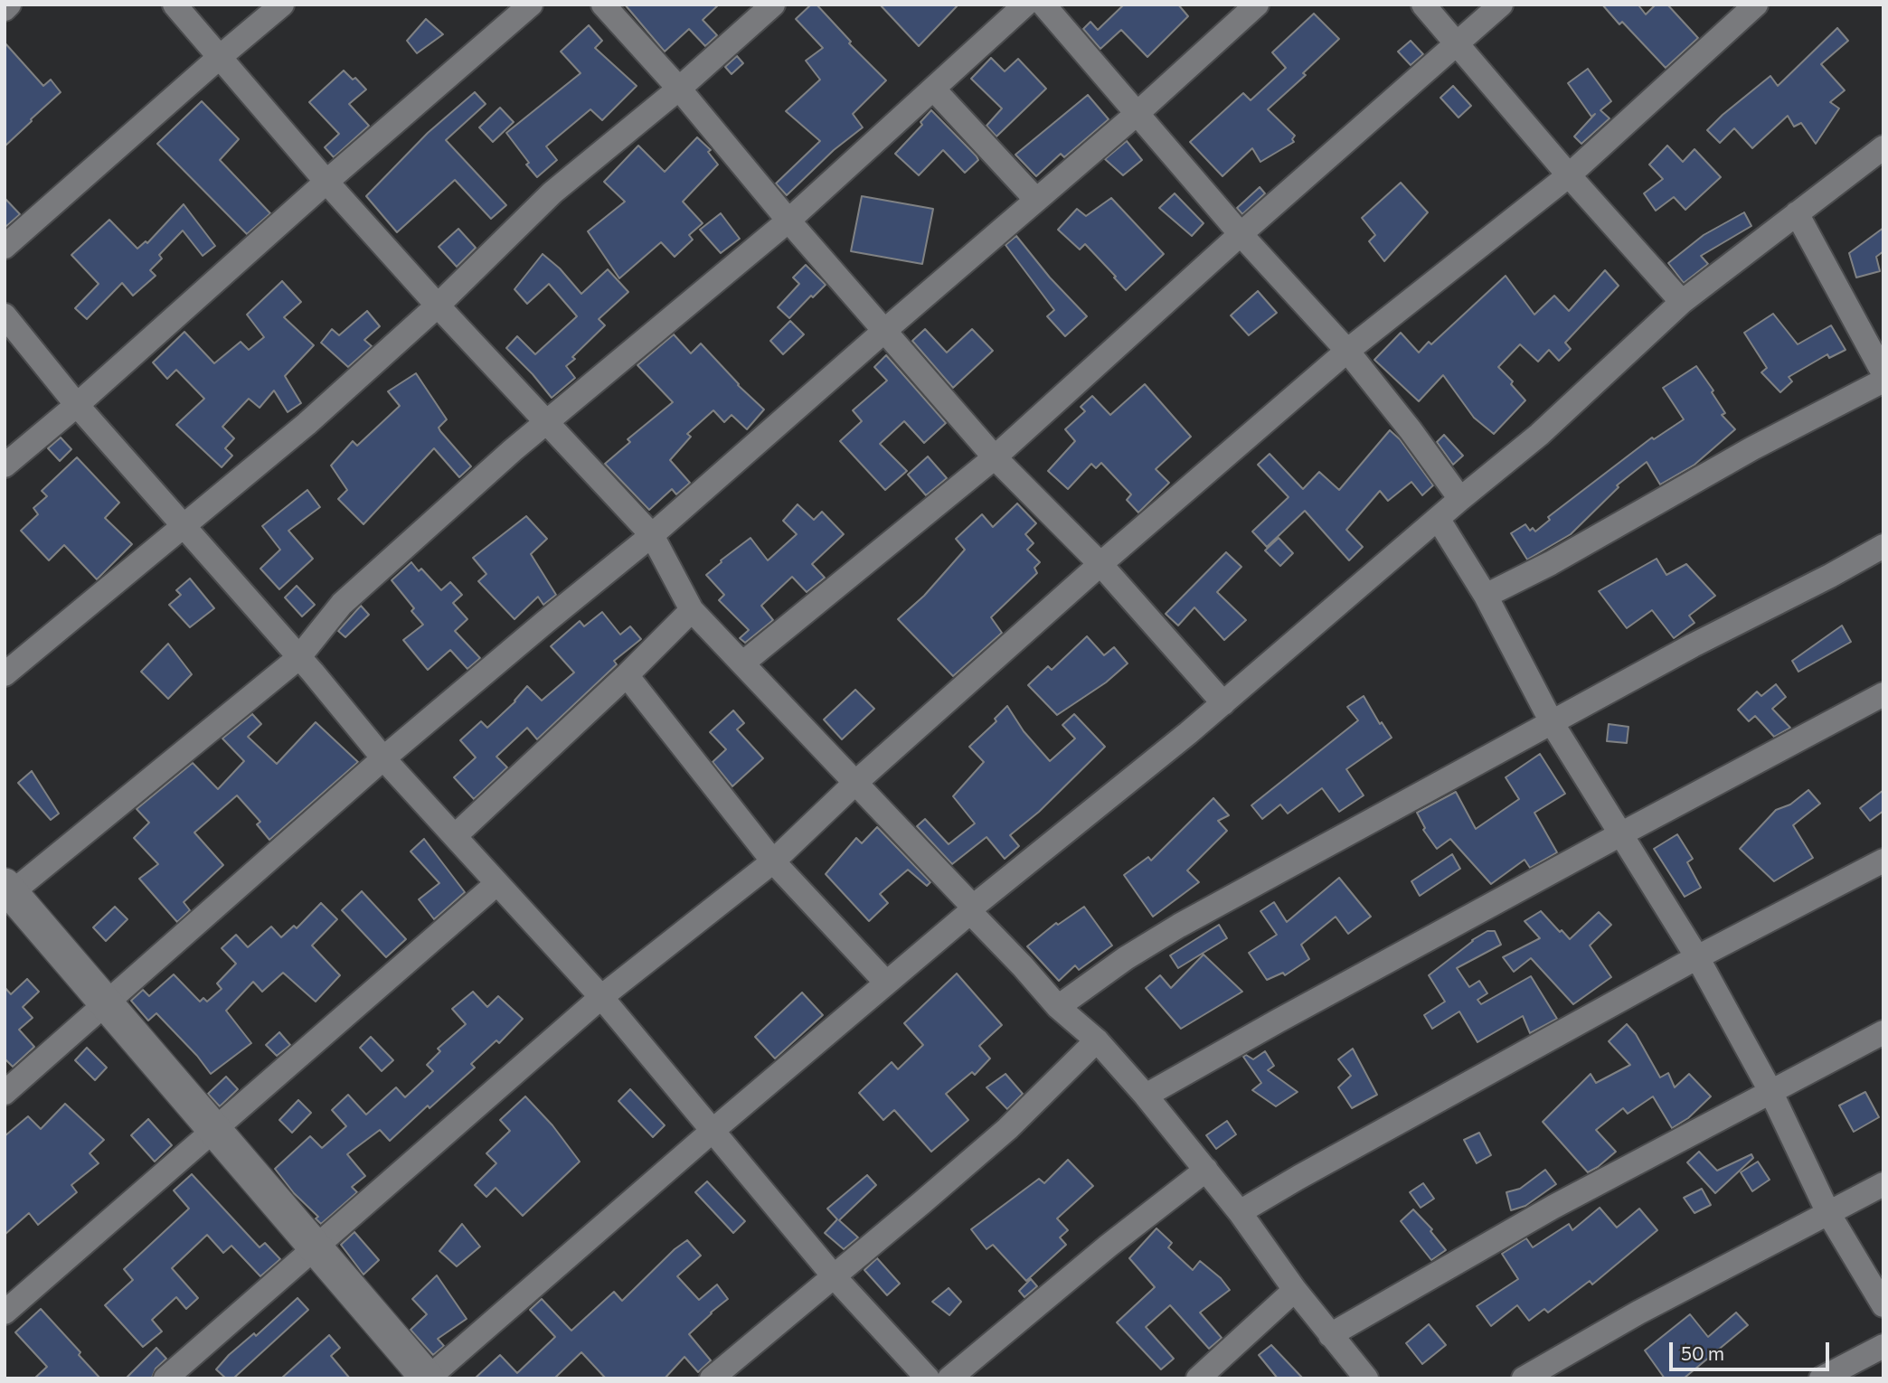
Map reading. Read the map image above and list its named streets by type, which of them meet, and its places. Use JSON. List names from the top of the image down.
{
  "scale_bar": "50 m"
}
